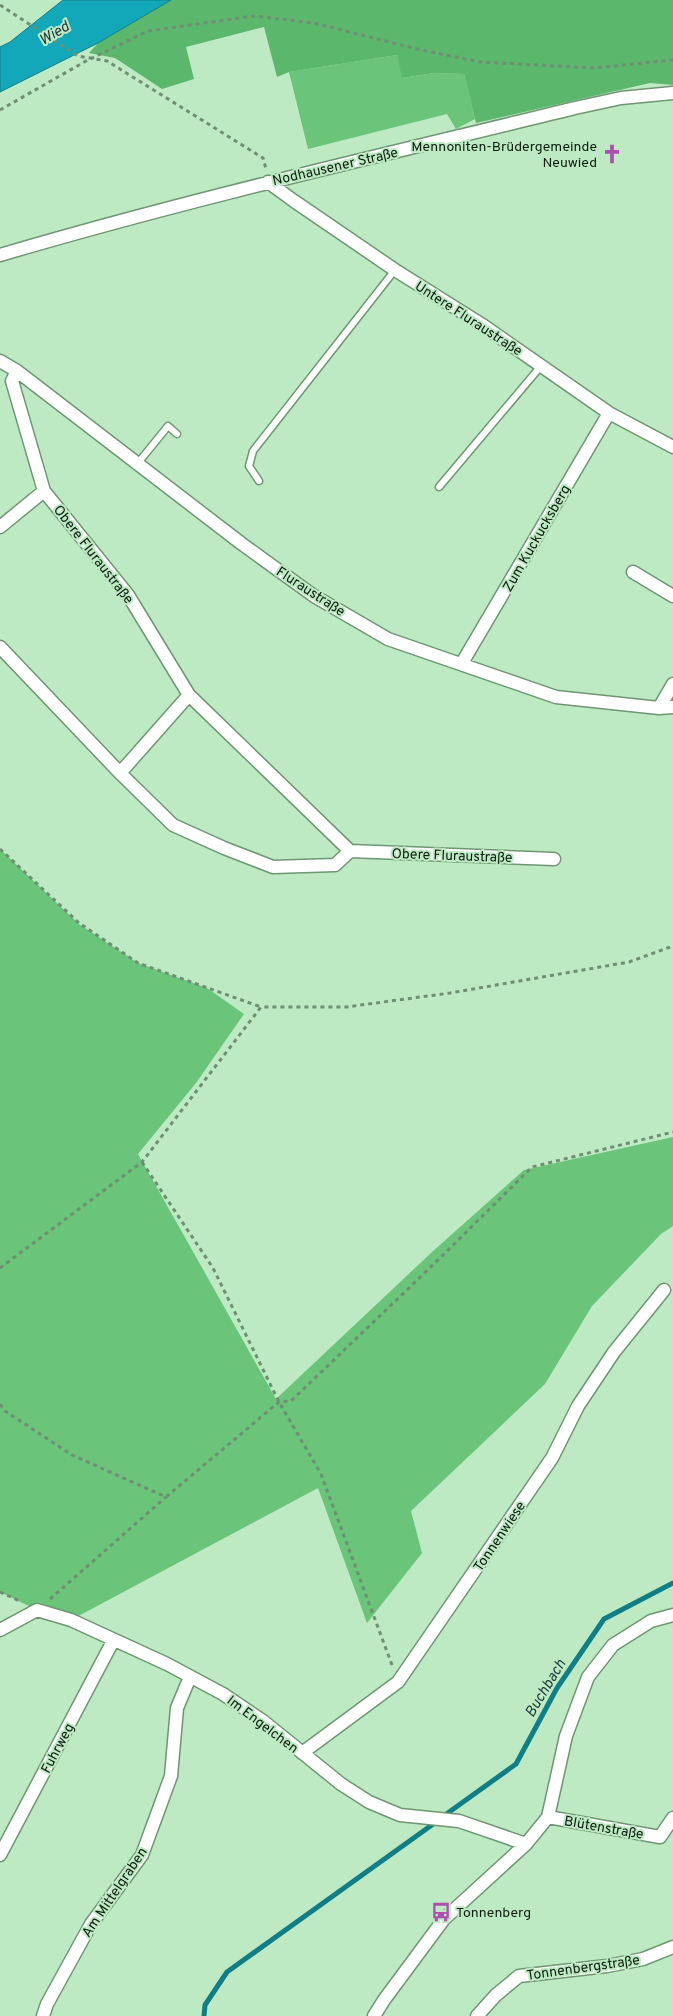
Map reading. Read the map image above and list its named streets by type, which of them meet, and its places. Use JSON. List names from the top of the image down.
{
  "streets": {
    "street": [
      "Nodhausener Straße",
      "Untere Fluraustraße",
      "Zum Kuckucksberg",
      "Obere Fluraustraße",
      "Fluraustraße",
      "Tonnenwiese",
      "Im Engelchen",
      "Fuhrweg",
      "Blütenstraße",
      "Am Mittelgraben",
      "Tonnenbergstraße"
    ]
  },
  "crossings": [
    ["Nodhausener Straße", "Untere Fluraustraße"],
    ["Untere Fluraustraße", "Zum Kuckucksberg"],
    ["Zum Kuckucksberg", "Fluraustraße"],
    ["Obere Fluraustraße", "Fluraustraße"],
    ["Tonnenwiese", "Im Engelchen"],
    ["Im Engelchen", "Fuhrweg"],
    ["Im Engelchen", "Am Mittelgraben"]
  ],
  "water": ["Wied", "Buchbach"],
  "places": {
    "church": ["Mennoniten-Brüdergemeinde Neuwied"],
    "bus stop": ["Tonnenberg"]
  }
}
